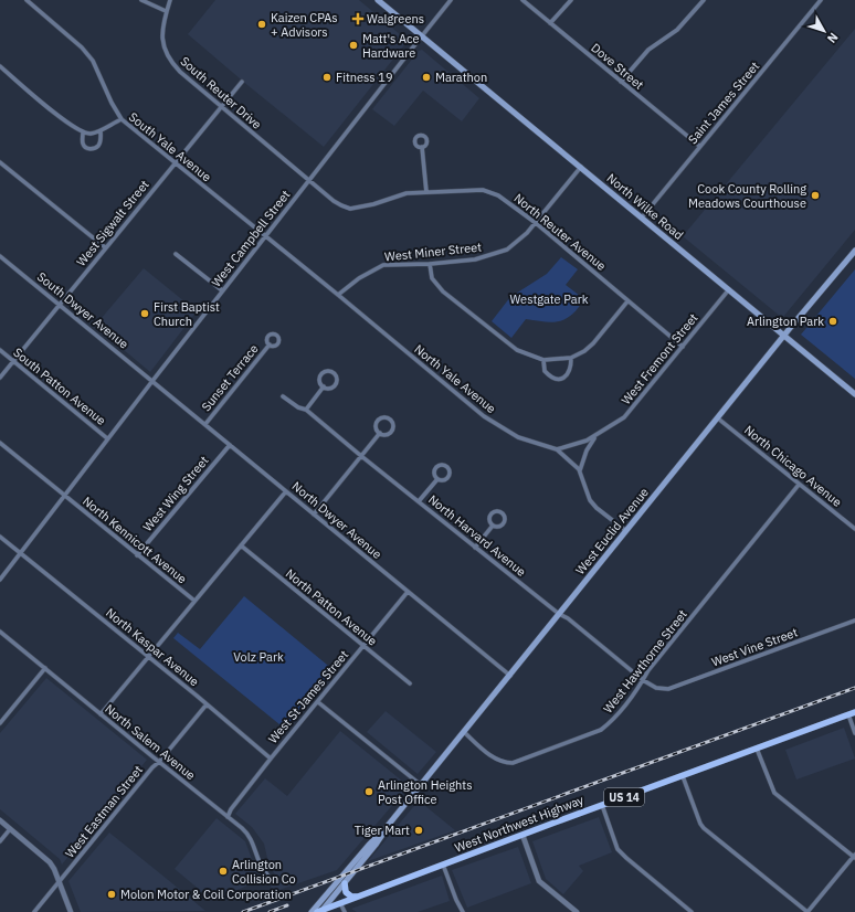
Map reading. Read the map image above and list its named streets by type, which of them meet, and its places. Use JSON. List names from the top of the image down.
{
  "streets": {
    "main road": [
      "North Wilke Road",
      "West Euclid Avenue",
      "US 14",
      "West Northwest Highway"
    ],
    "street": [
      "Dove Street",
      "South Reuter Drive",
      "Saint James Street",
      "South Yale Avenue",
      "West Sigwalt Street",
      "North Reuter Avenue",
      "West Campbell Street",
      "West Miner Street",
      "South Dwyer Avenue",
      "West Fremont Street",
      "Sunset Terrace",
      "North Yale Avenue",
      "South Patton Avenue",
      "North Chicago Avenue",
      "West Wing Street",
      "North Dwyer Avenue",
      "North Harvard Avenue",
      "North Kennicott Avenue",
      "North Patton Avenue",
      "North Kaspar Avenue",
      "West Vine Street",
      "West Hawthorne Street",
      "West St James Street",
      "North Salem Avenue",
      "West Eastman Street"
    ]
  },
  "crossings": [
    ["Dove Street", "Saint James Street"],
    ["South Reuter Drive", "West Sigwalt Street"],
    ["South Reuter Drive", "North Reuter Avenue"],
    ["South Reuter Drive", "West Campbell Street"],
    ["Saint James Street", "North Wilke Road"],
    ["South Yale Avenue", "West Sigwalt Street"],
    ["South Yale Avenue", "West Campbell Street"],
    ["South Yale Avenue", "North Yale Avenue"],
    ["North Wilke Road", "West Campbell Street"],
    ["North Wilke Road", "West Miner Street"],
    ["North Wilke Road", "West Fremont Street"],
    ["North Wilke Road", "West Euclid Avenue"],
    ["West Sigwalt Street", "South Dwyer Avenue"],
    ["West Sigwalt Street", "South Patton Avenue"],
    ["North Reuter Avenue", "West Campbell Street"],
    ["North Reuter Avenue", "West Miner Street"],
    ["North Reuter Avenue", "West Fremont Street"],
    ["West Campbell Street", "South Dwyer Avenue"],
    ["West Campbell Street", "North Yale Avenue"],
    ["West Campbell Street", "South Patton Avenue"],
    ["West Campbell Street", "North Dwyer Avenue"],
    ["West Campbell Street", "North Kennicott Avenue"],
    ["West Campbell Street", "North Kaspar Avenue"],
    ["West Miner Street", "North Yale Avenue"],
    ["South Dwyer Avenue", "North Dwyer Avenue"],
    ["West Fremont Street", "North Yale Avenue"],
    ["Sunset Terrace", "North Dwyer Avenue"],
    ["North Yale Avenue", "West Euclid Avenue"],
    ["North Chicago Avenue", "West Euclid Avenue"],
    ["North Chicago Avenue", "West Hawthorne Street"],
    ["West Wing Street", "North Dwyer Avenue"],
    ["West Wing Street", "North Kennicott Avenue"],
    ["North Dwyer Avenue", "West Euclid Avenue"],
    ["North Dwyer Avenue", "West St James Street"],
    ["West Euclid Avenue", "North Harvard Avenue"],
    ["West Euclid Avenue", "West Hawthorne Street"],
    ["West Euclid Avenue", "West Northwest Highway"],
    ["North Harvard Avenue", "West Vine Street"],
    ["North Harvard Avenue", "West Hawthorne Street"],
    ["North Patton Avenue", "West St James Street"],
    ["North Kaspar Avenue", "West St James Street"],
    ["North Kaspar Avenue", "West Eastman Street"],
    ["West St James Street", "North Salem Avenue"],
    ["North Salem Avenue", "West Eastman Street"]
  ],
  "parks": ["Westgate Park", "Volz Park"],
  "places": {
    "health": ["Walgreens"],
    "other": [
      "Kaizen CPAs + Advisors",
      "Matt's Ace Hardware",
      "Fitness 19",
      "Marathon",
      "Cook County Rolling Meadows Courthouse",
      "First Baptist Church",
      "Arlington Park",
      "Arlington Heights Post Office",
      "Tiger Mart",
      "Arlington Collision Co",
      "Molon Motor & Coil Corporation"
    ]
  },
  "north": "bottom right"
}
